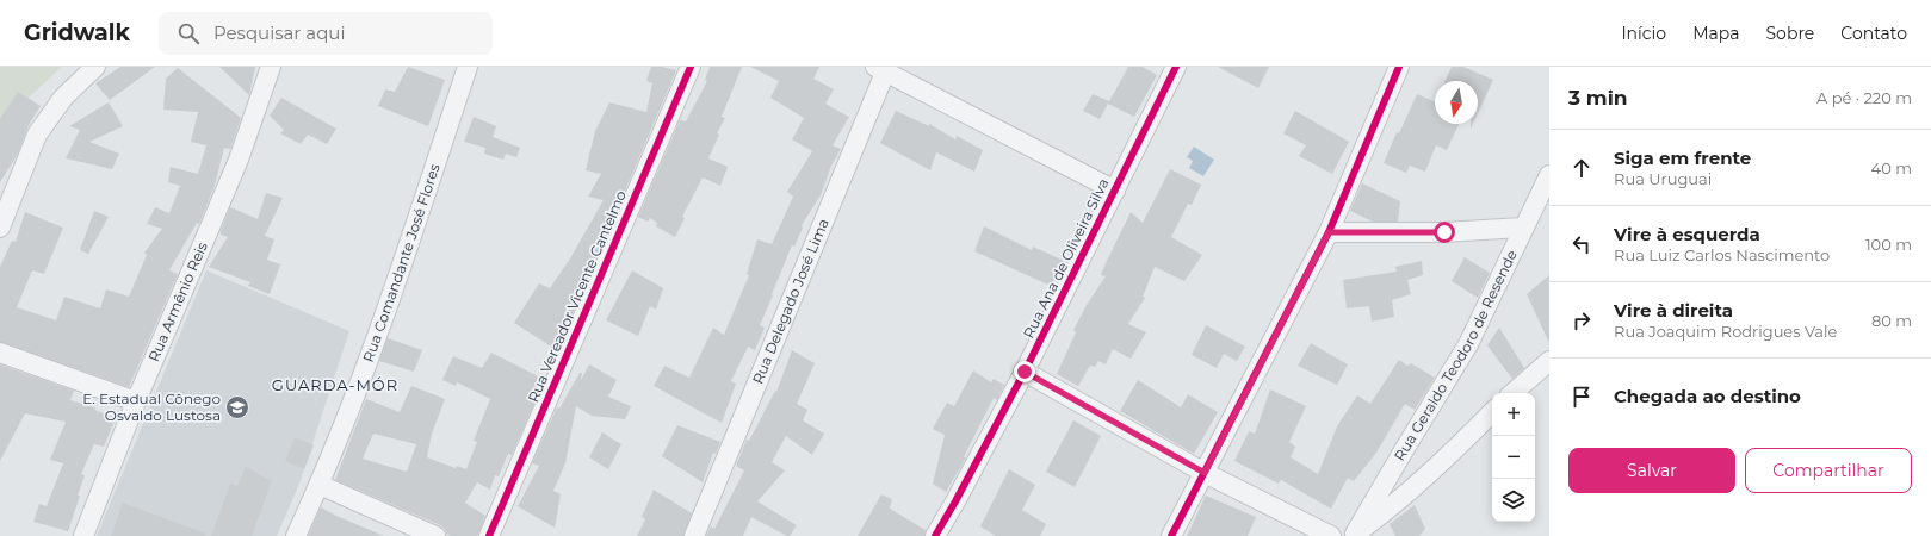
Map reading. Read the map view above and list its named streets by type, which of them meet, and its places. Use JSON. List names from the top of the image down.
{
  "streets": {
    "street": [
      "Rua Ana de Oliveira Silva",
      "Rua Comandante José Flores",
      "Rua Vereador Vicente Cantelmo",
      "Rua Armênio Reis",
      "Rua Delegado José Lima",
      "Rua Geraldo Teodoro de Resende"
    ]
  },
  "districts": ["GUARDA-MÓR"],
  "places": {
    "school or university": ["E. Estadual Cônego Osvaldo Lustosa"]
  },
  "north": "bottom",
  "page": {
    "header": "Gridwalk",
    "search": "Pesquisar aqui",
    "nav": [
      "Início",
      "Mapa",
      "Sobre",
      "Contato"
    ],
    "heading": ["3 min", "A pé · 220 m"],
    "list": [
      ["Siga em frente", "Rua Uruguai", "40 m"],
      ["Vire à esquerda", "Rua Luiz Carlos Nascimento", "100 m"],
      ["Vire à direita", "Rua Joaquim Rodrigues Vale", "80 m"],
      "Chegada ao destino"
    ],
    "map_buttons": ["+", "−"],
    "buttons": ["Salvar", "Compartilhar"]
  }
}
